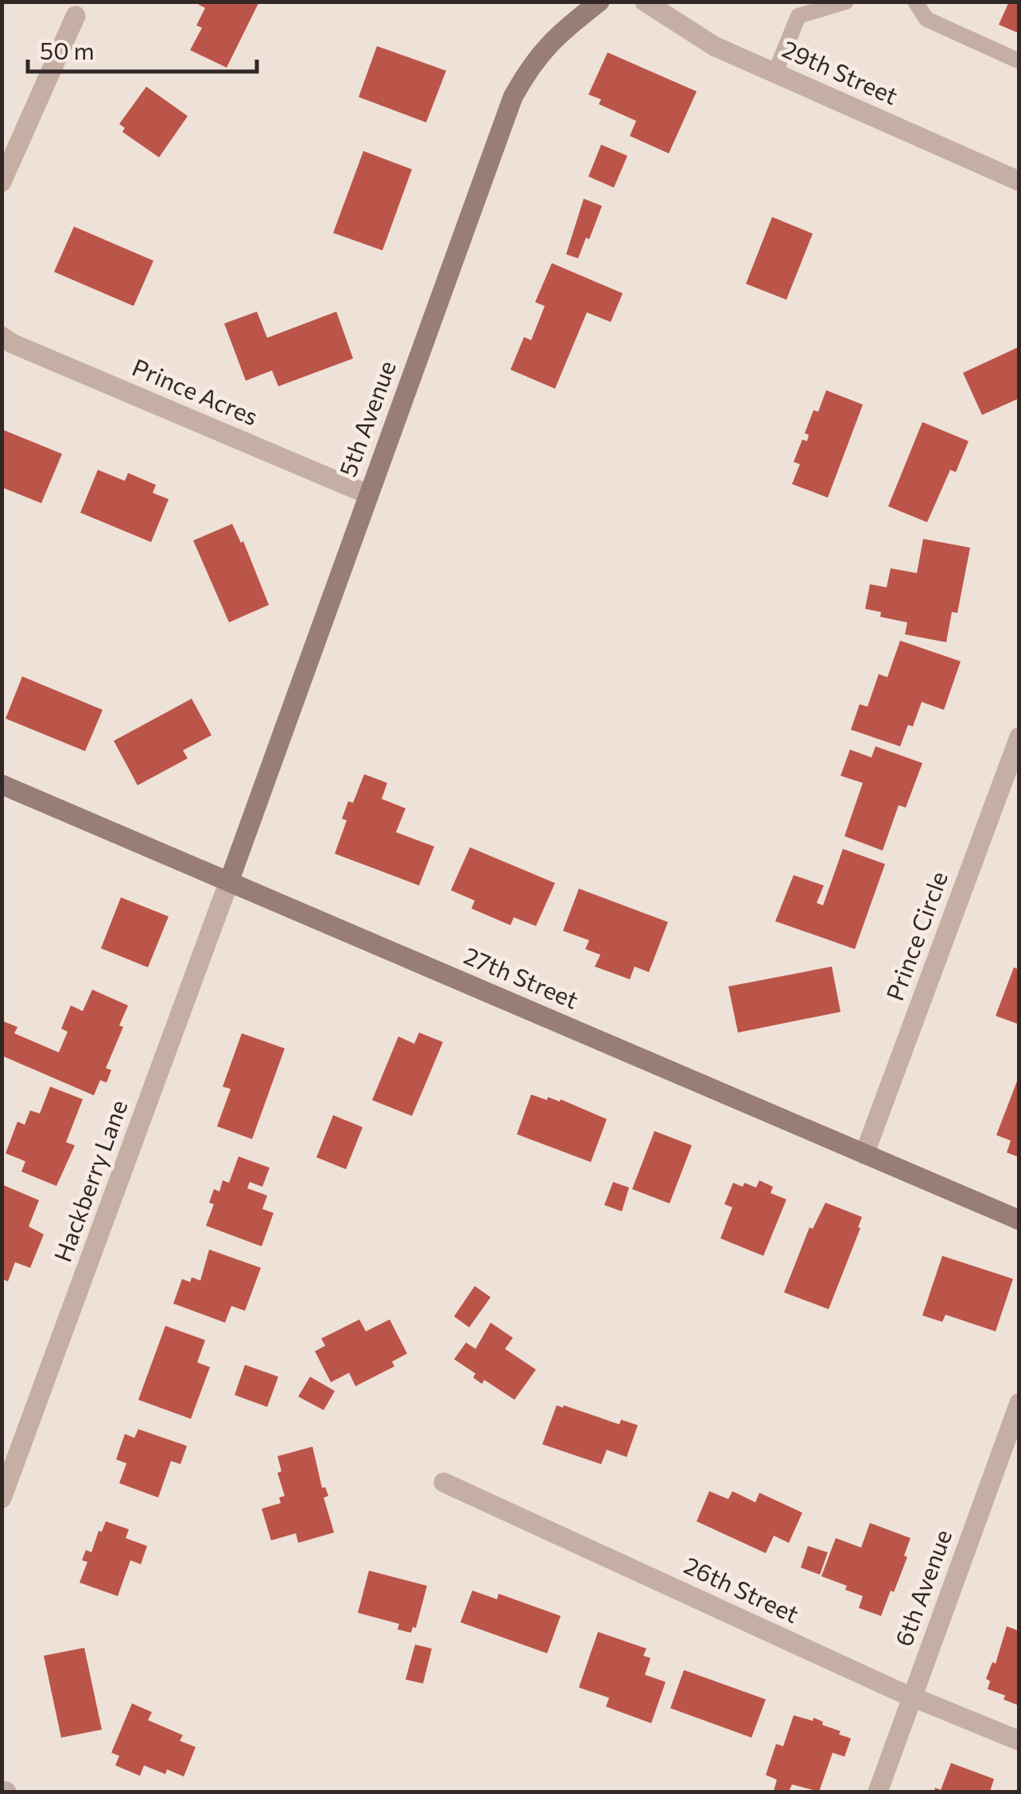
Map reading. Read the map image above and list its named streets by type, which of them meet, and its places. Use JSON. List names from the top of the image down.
{
  "streets": {
    "street": [
      "29th Street",
      "Prince Acres",
      "5th Avenue",
      "Prince Circle",
      "27th Street",
      "Hackberry Lane",
      "6th Avenue",
      "26th Street"
    ]
  },
  "crossings": [
    ["Prince Acres", "5th Avenue"],
    ["5th Avenue", "27th Street"],
    ["5th Avenue", "Hackberry Lane"],
    ["Prince Circle", "27th Street"],
    ["27th Street", "Hackberry Lane"],
    ["6th Avenue", "26th Street"]
  ],
  "scale_bar": "50 m"
}
